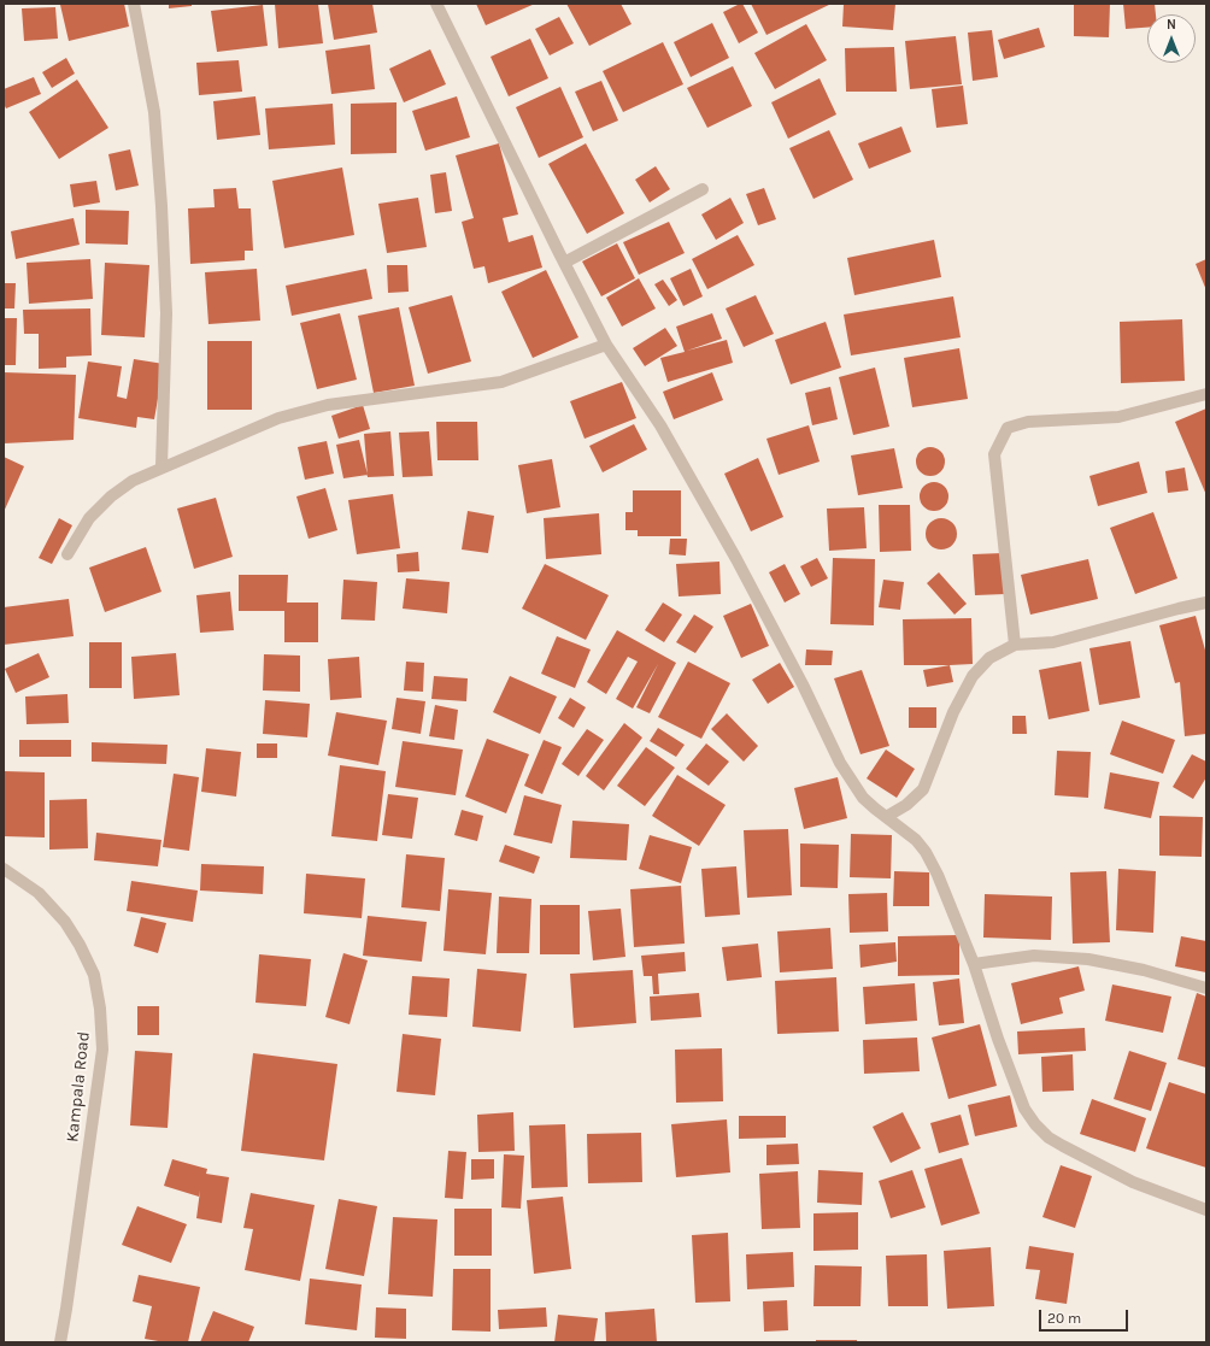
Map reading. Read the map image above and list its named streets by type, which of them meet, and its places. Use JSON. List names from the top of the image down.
{
  "streets": {
    "street": ["Kampala Road"]
  },
  "scale_bar": "20 m",
  "north": "top"
}
